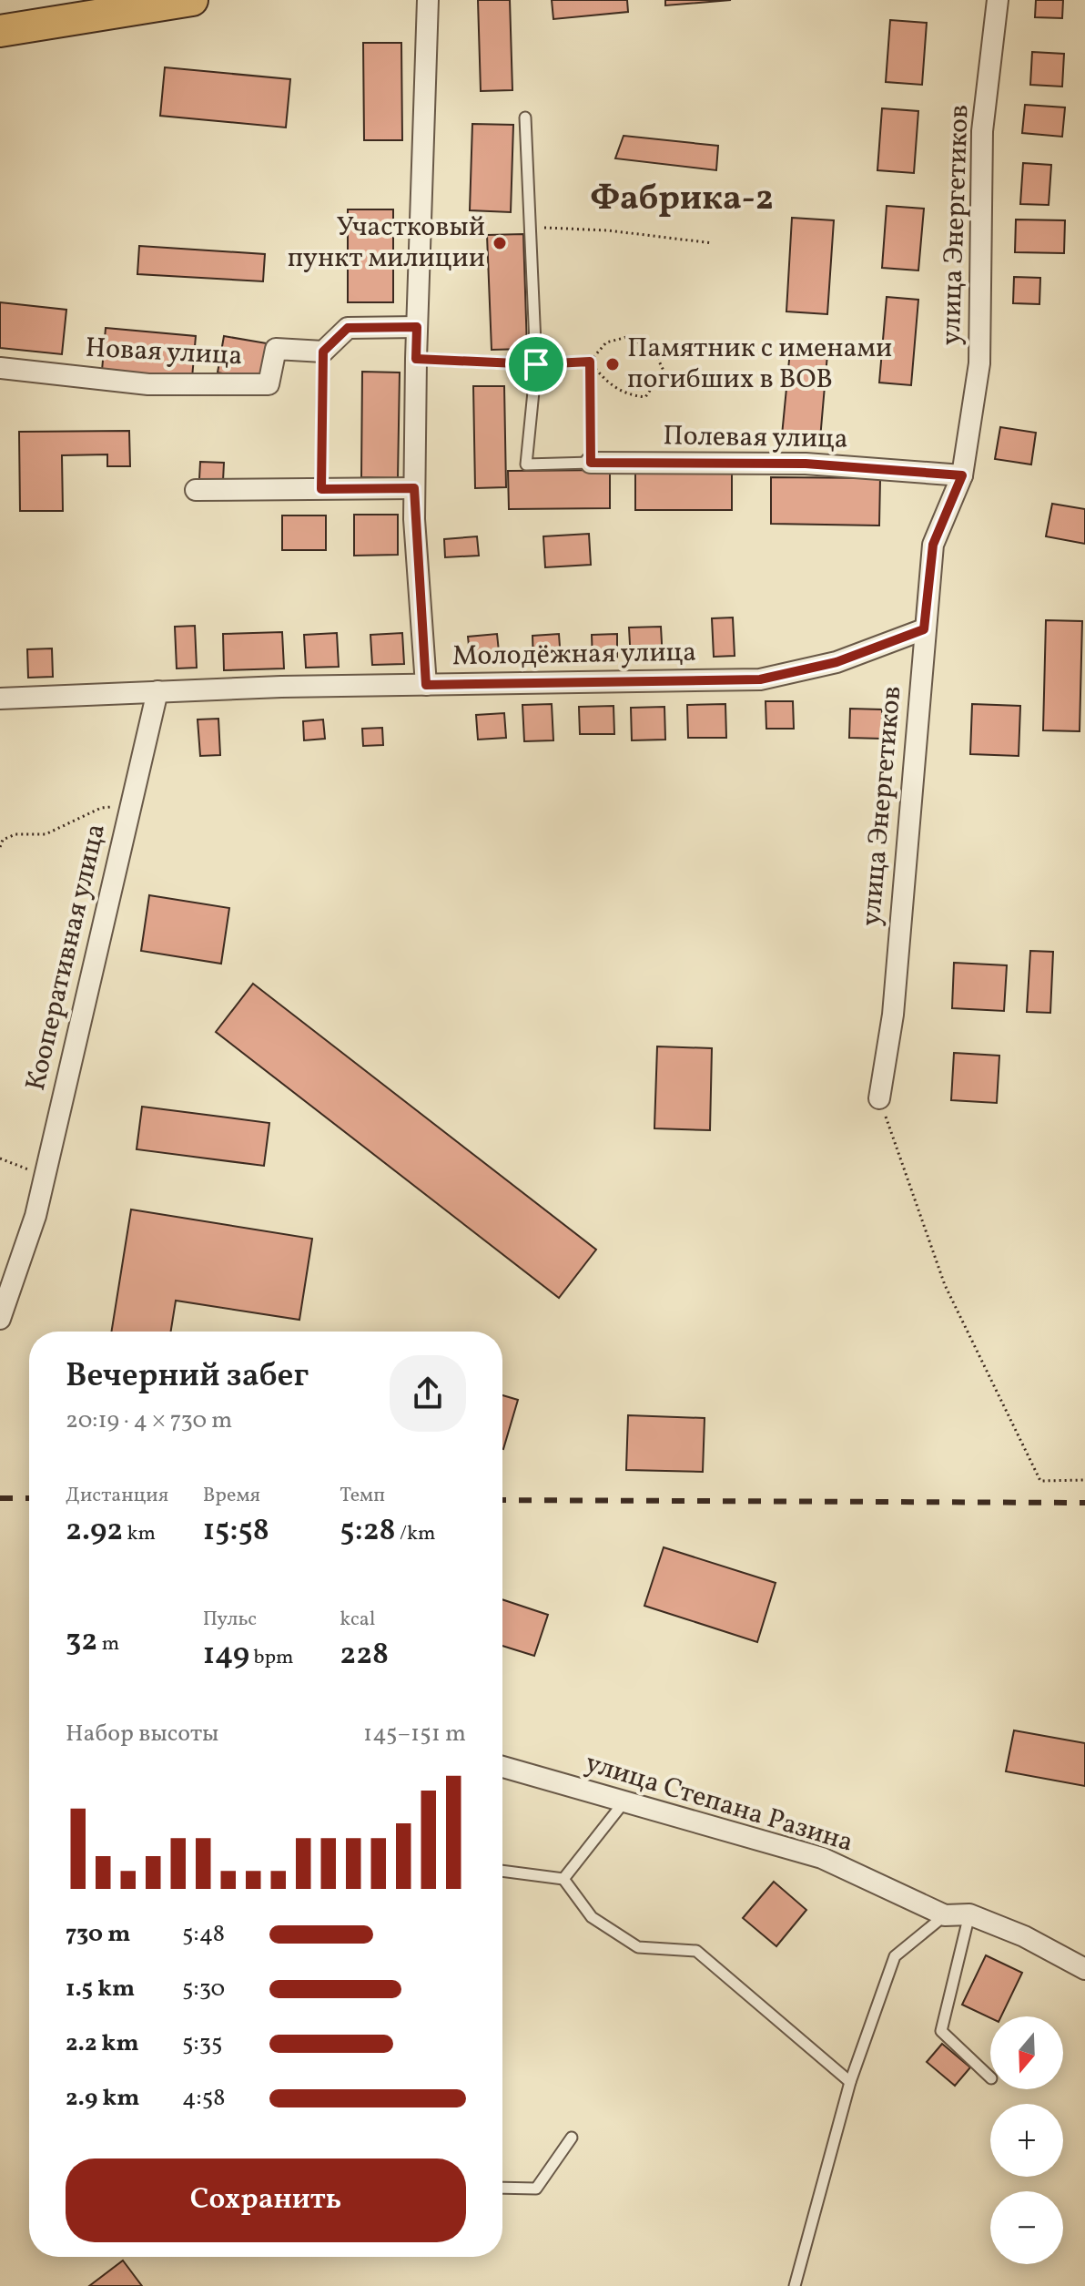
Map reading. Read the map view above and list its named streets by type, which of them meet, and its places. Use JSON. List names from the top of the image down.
{
  "streets": {
    "street": [
      "улица Энергетиков",
      "Новая улица",
      "Полевая улица",
      "Молодёжная улица",
      "Кооперативная улица",
      "улица Степана Разина"
    ]
  },
  "crossings": [
    ["улица Энергетиков", "Полевая улица"],
    ["улица Энергетиков", "Молодёжная улица"],
    ["Молодёжная улица", "Кооперативная улица"]
  ],
  "districts": ["Фабрика-2"],
  "places": ["Участковый пункт милиции", "Памятник с именами погибших в ВОВ"],
  "north": "bottom",
  "page": {
    "heading": ["Вечерний забег", "20:19 · 4 × 730 m"],
    "stats": [
      ["Дистанция", "2.92 km"],
      ["Время", "15:58"],
      ["Темп", "5:28 /km"],
      ["32 m"],
      ["Пульс", "149 bpm"],
      ["kcal", "228"]
    ],
    "chart": ["Набор высоты", "145–151 m"],
    "list": [
      {
        "name": "730 m",
        "note": "5:48"
      },
      {
        "name": "1.5 km",
        "note": "5:30"
      },
      {
        "name": "2.2 km",
        "note": "5:35"
      },
      {
        "name": "2.9 km",
        "note": "4:58"
      }
    ],
    "map_buttons": ["+", "−"],
    "buttons": "Сохранить"
  }
}
